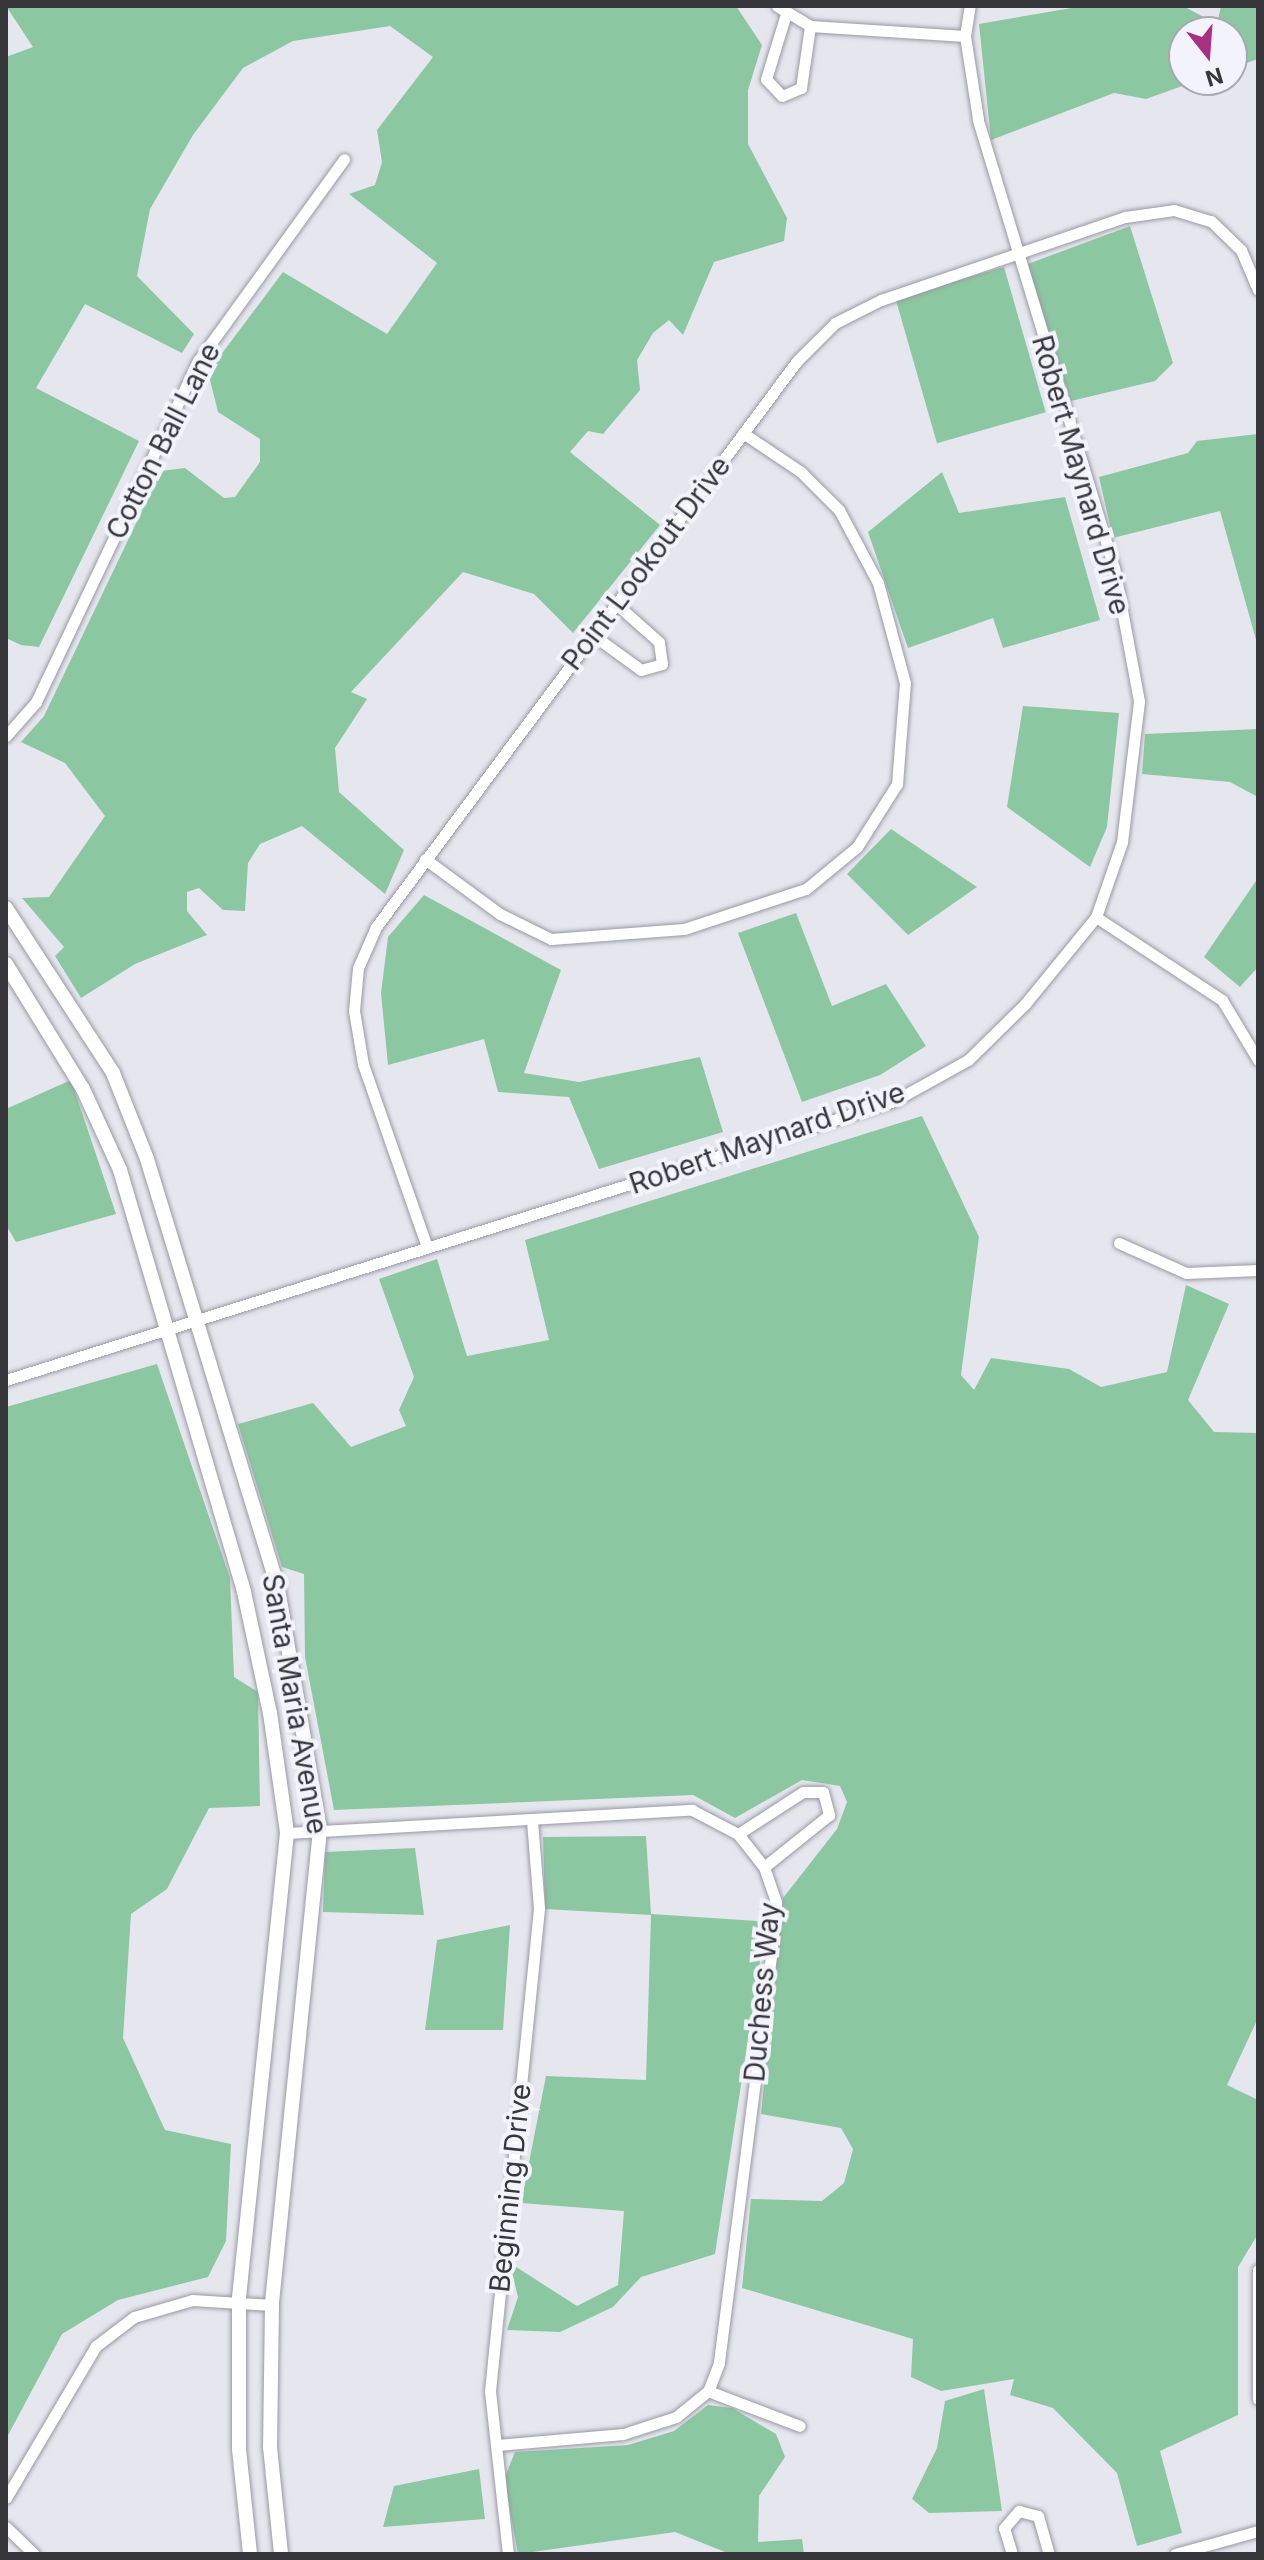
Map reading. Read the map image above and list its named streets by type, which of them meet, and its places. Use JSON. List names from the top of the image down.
{
  "streets": {
    "street": [
      "Cotton Ball Lane",
      "Robert Maynard Drive",
      "Point Lookout Drive",
      "Santa Maria Avenue",
      "Duchess Way",
      "Beginning Drive"
    ]
  },
  "crossings": [
    ["Robert Maynard Drive", "Point Lookout Drive"],
    ["Robert Maynard Drive", "Santa Maria Avenue"],
    ["Santa Maria Avenue", "Duchess Way"],
    ["Duchess Way", "Beginning Drive"]
  ],
  "north": "bottom"
}
